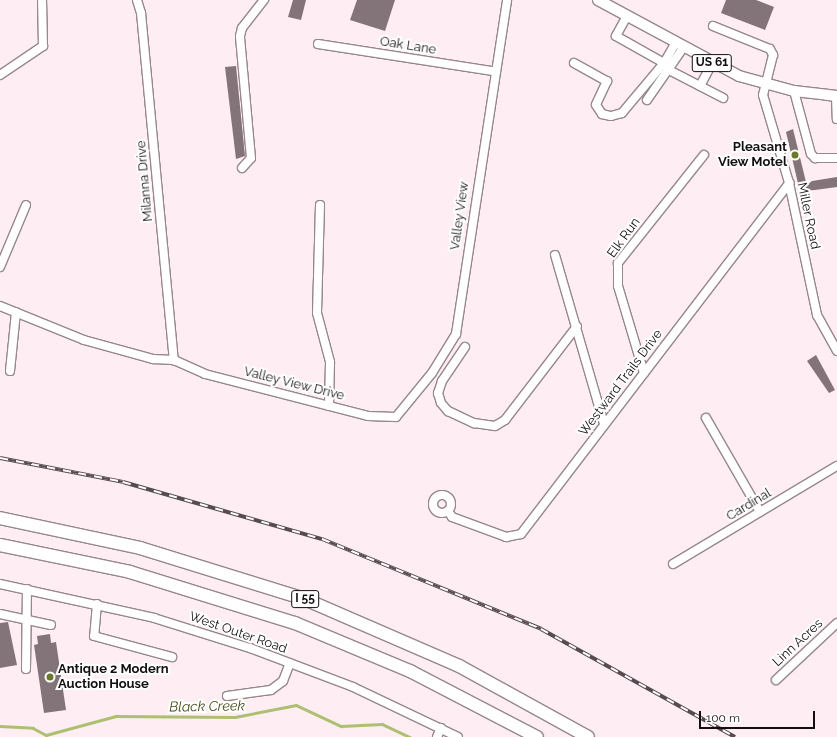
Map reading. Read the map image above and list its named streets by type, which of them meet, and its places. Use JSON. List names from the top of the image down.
{
  "streets": {
    "highway": ["I 55"],
    "main road": ["US 61"],
    "street": [
      "Oak Lane",
      "Milanna Drive",
      "Valley View",
      "Miller Road",
      "Elk Run",
      "Westward Trails Drive",
      "Valley View Drive",
      "Cardinal",
      "West Outer Road",
      "Linn Acres"
    ]
  },
  "crossings": [
    ["Oak Lane", "Valley View"],
    ["US 61", "Miller Road"],
    ["Milanna Drive", "Valley View Drive"],
    ["Valley View", "Valley View Drive"],
    ["Miller Road", "Westward Trails Drive"],
    ["Elk Run", "Westward Trails Drive"]
  ],
  "water": ["Black Creek"],
  "places": ["Pleasant View Motel", "Antique 2 Modern Auction House"],
  "scale_bar": "100 m"
}
